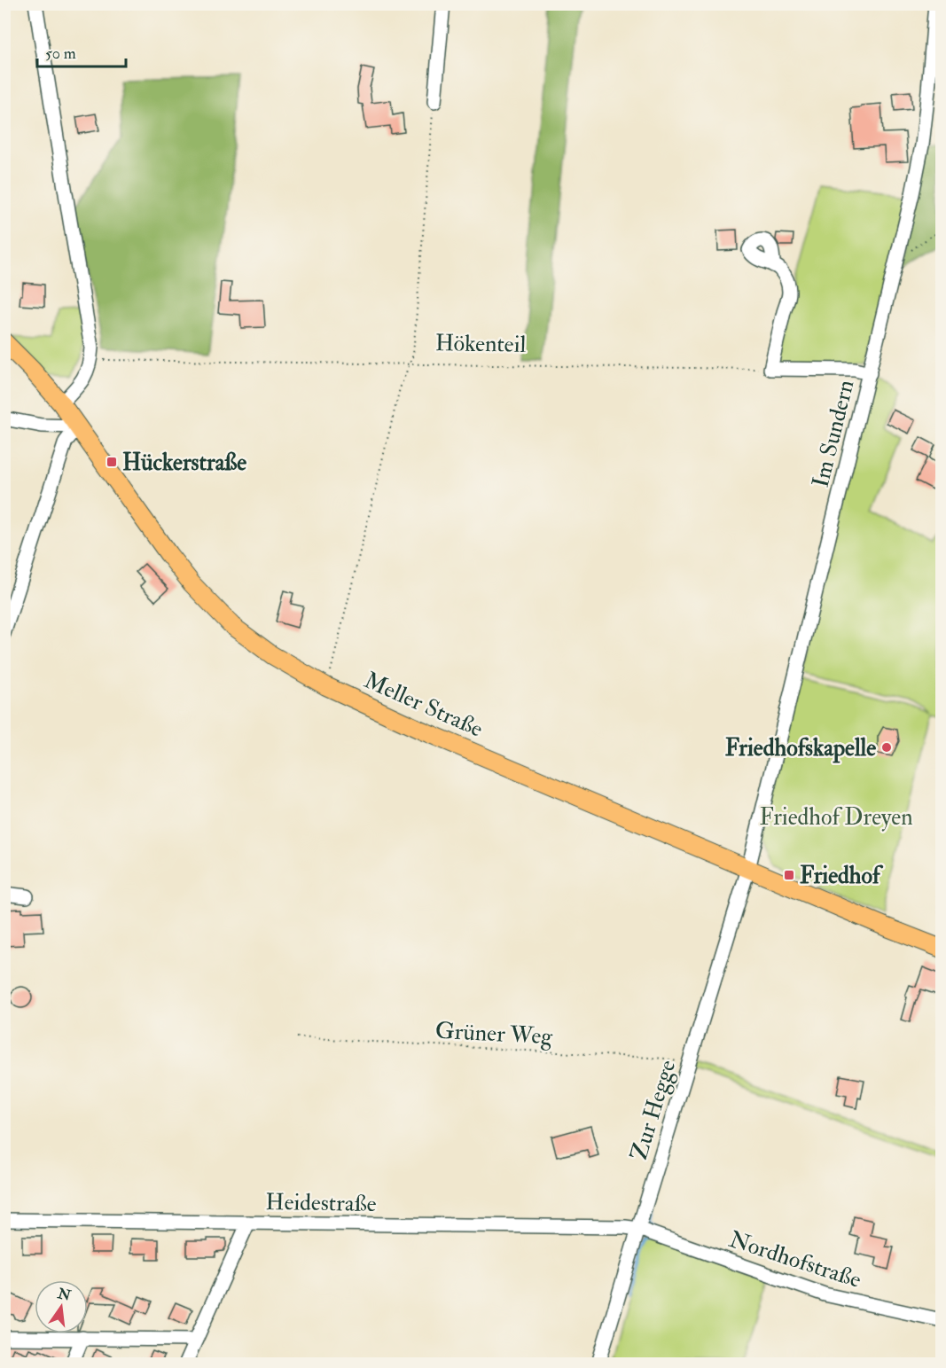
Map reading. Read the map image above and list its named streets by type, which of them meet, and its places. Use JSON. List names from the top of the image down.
{
  "streets": {
    "main road": ["Meller Straße"],
    "street": [
      "Im Sundern",
      "Zur Hegge",
      "Heidestraße",
      "Nordhofstraße"
    ],
    "path": ["Hökenteil", "Grüner Weg"]
  },
  "crossings": [
    ["Im Sundern", "Meller Straße"],
    ["Im Sundern", "Zur Hegge"],
    ["Meller Straße", "Zur Hegge"],
    ["Grüner Weg", "Zur Hegge"],
    ["Zur Hegge", "Heidestraße"],
    ["Zur Hegge", "Nordhofstraße"],
    ["Heidestraße", "Nordhofstraße"]
  ],
  "parks": ["Friedhof Dreyen"],
  "places": {
    "transit": ["Hückerstraße", "Friedhof"],
    "other": ["Friedhofskapelle"]
  },
  "scale_bar": "50 m",
  "north": "top"
}
